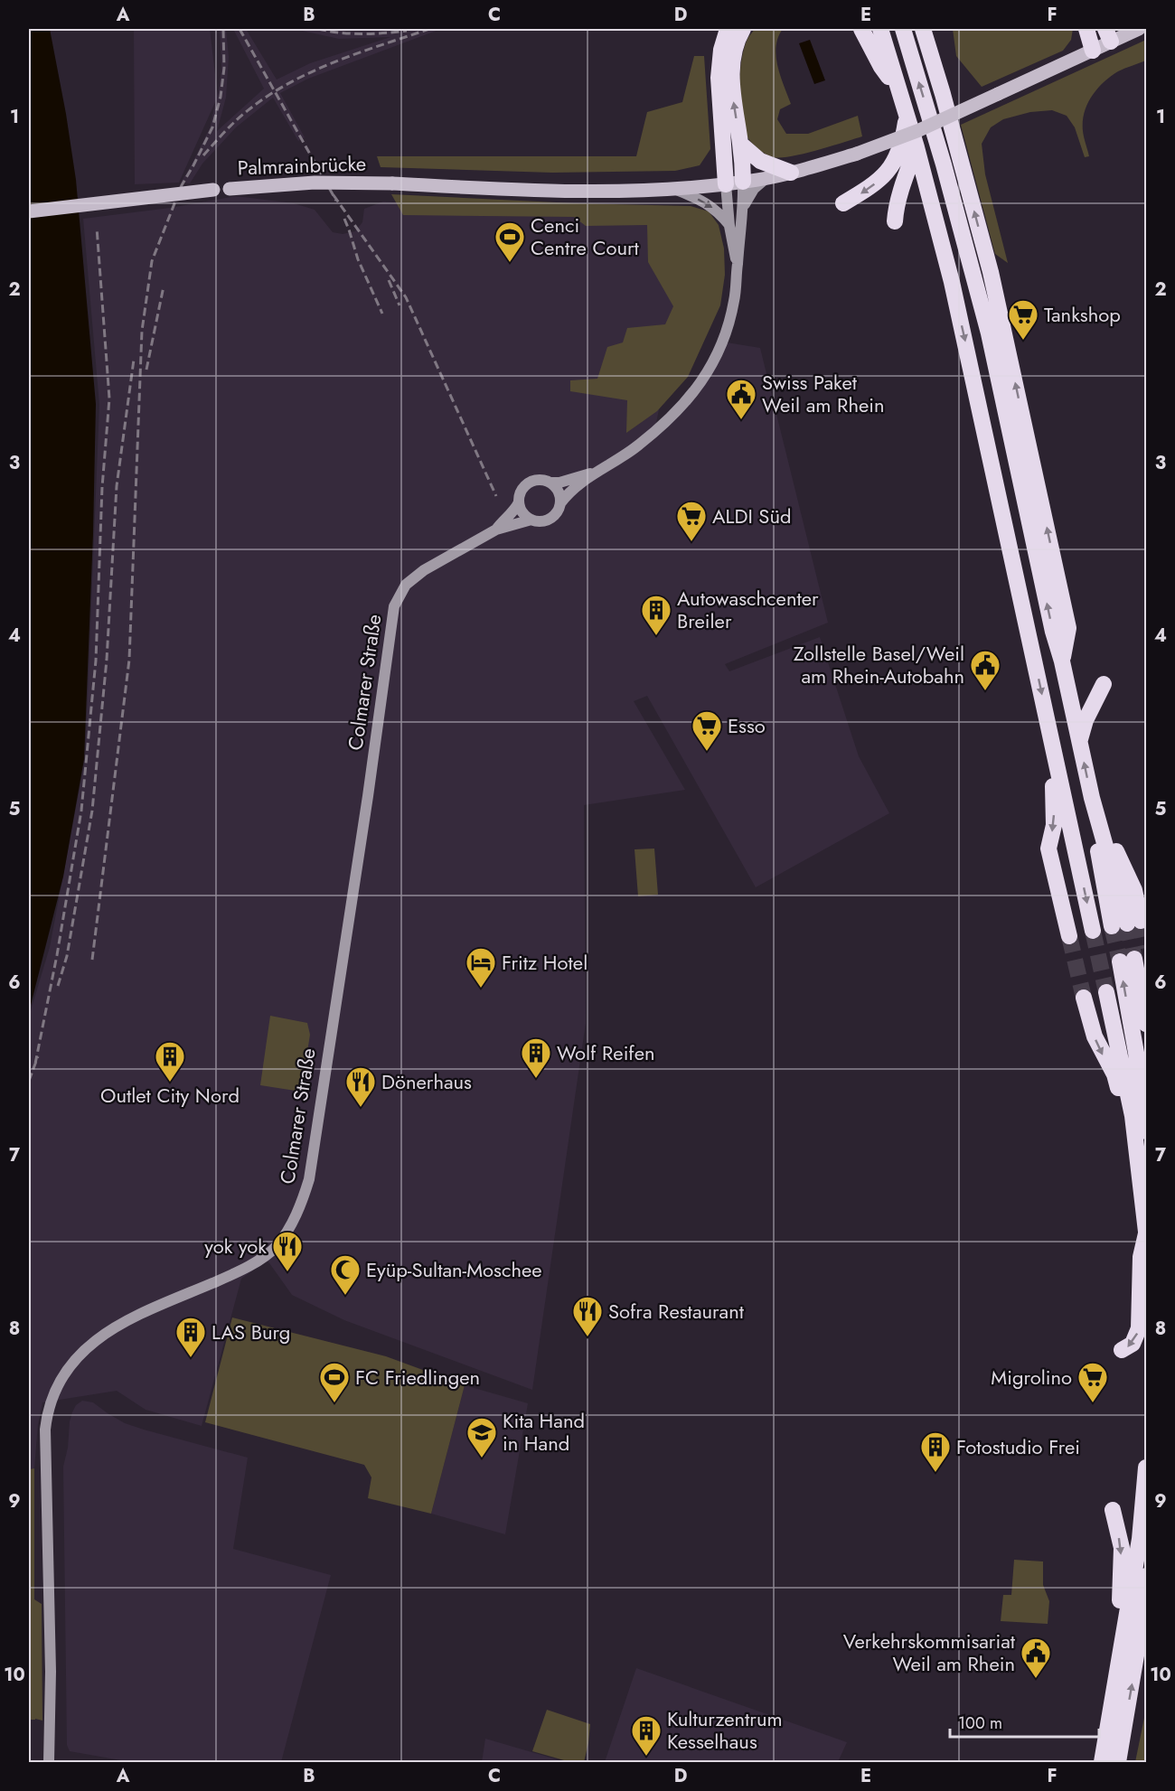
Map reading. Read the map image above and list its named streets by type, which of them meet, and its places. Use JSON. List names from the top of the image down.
{
  "streets": {
    "main road": ["Palmrainbrücke", "Colmarer Straße"]
  },
  "places": {
    "sports": ["Cenci Centre Court", "FC Friedlingen"],
    "supermarket": [
      "Tankshop",
      "ALDI Süd",
      "Esso",
      "Migrolino"
    ],
    "public building": ["Swiss Paket Weil am Rhein", "Zollstelle Basel/Weil am Rhein-Autobahn", "Verkehrskommisariat Weil am Rhein"],
    "building": [
      "Autowaschcenter Breiler",
      "Wolf Reifen",
      "Outlet City Nord",
      "LAS Burg",
      "Fotostudio Frei",
      "Kulturzentrum Kesselhaus"
    ],
    "hotel": ["Fritz Hotel"],
    "restaurant": ["Dönerhaus", "yok yok", "Sofra Restaurant"],
    "mosque": ["Eyüp-Sultan-Moschee"],
    "school or university": ["Kita Hand in Hand"]
  },
  "scale_bar": "100 m",
  "grid": {
    "columns": [
      "A",
      "B",
      "C",
      "D",
      "E",
      "F"
    ],
    "rows": [
      "1",
      "2",
      "3",
      "4",
      "5",
      "6",
      "7",
      "8",
      "9",
      "10"
    ]
  }
}
